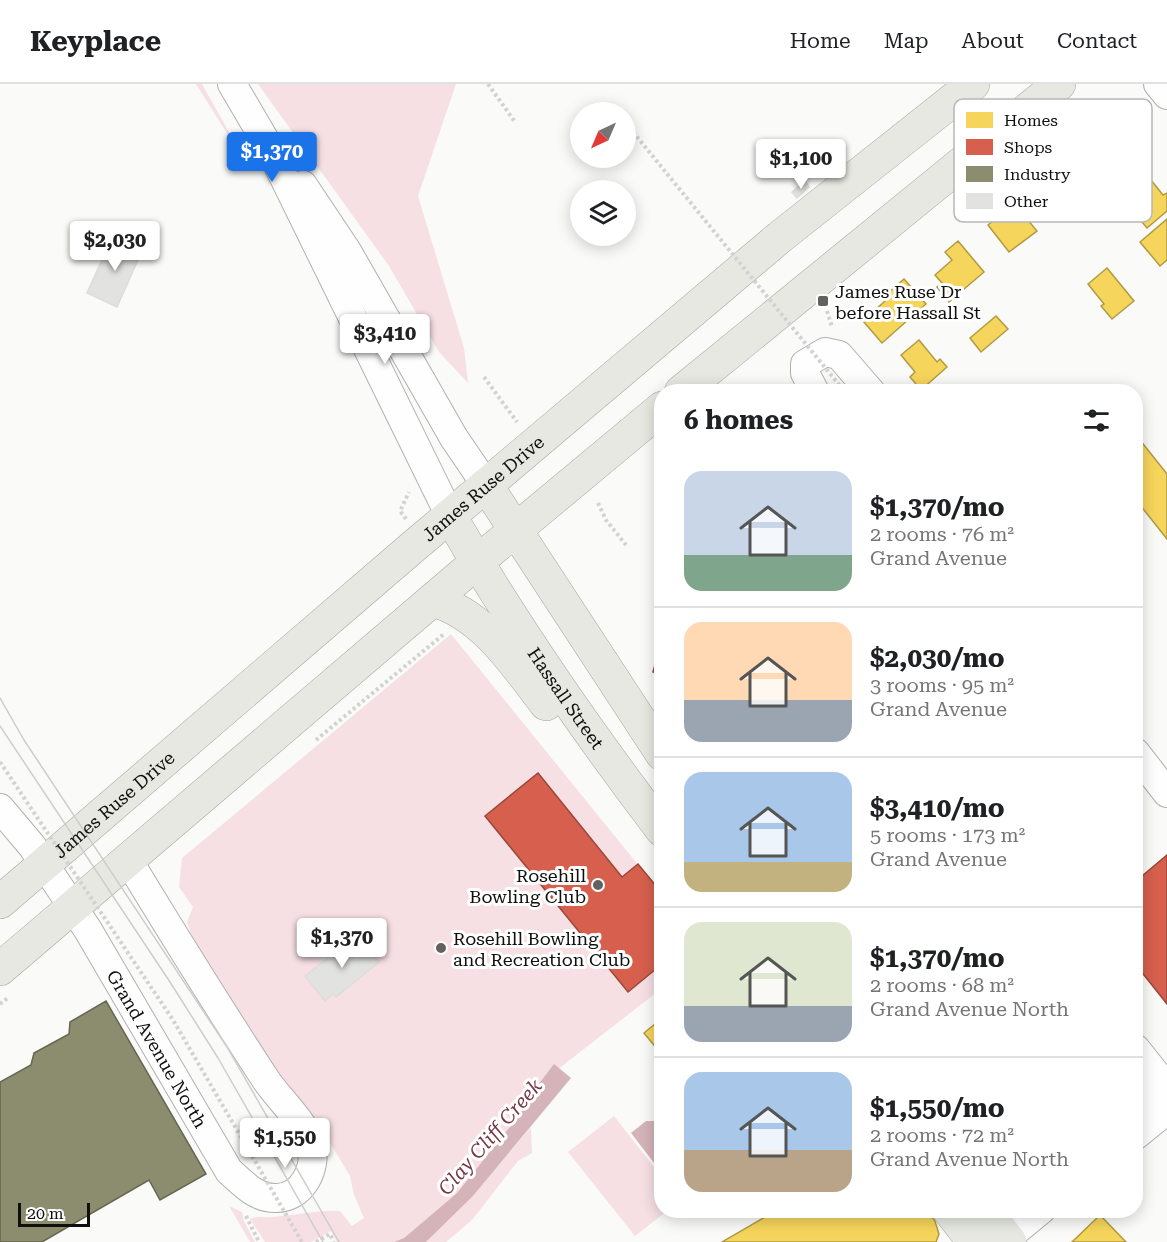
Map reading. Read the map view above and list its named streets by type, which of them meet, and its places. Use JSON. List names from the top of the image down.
{
  "streets": {
    "main road": ["James Ruse Drive", "Hassall Street"],
    "street": ["Grand Avenue North"]
  },
  "crossings": [
    ["James Ruse Drive", "Hassall Street"],
    ["James Ruse Drive", "Grand Avenue North"]
  ],
  "water": ["Clay Cliff Creek"],
  "places": {
    "transit": ["James Ruse Dr before Hassall St"],
    "other": ["Rosehill Bowling Club", "Rosehill Bowling and Recreation Club"]
  },
  "legend": [
    "Homes",
    "Shops",
    "Industry",
    "Other"
  ],
  "scale_bar": "20 m",
  "north": "bottom left",
  "page": {
    "header": "Keyplace",
    "nav": [
      "Home",
      "Map",
      "About",
      "Contact"
    ],
    "price": [
      "$1,370",
      "$1,100",
      "$2,030",
      "$3,410",
      "$1,370",
      "$1,550"
    ],
    "heading": "6 homes",
    "list": [
      {
        "name": "$1,370/mo",
        "note": "2 rooms · 76 m² · Grand Avenue"
      },
      {
        "name": "$2,030/mo",
        "note": "3 rooms · 95 m² · Grand Avenue"
      },
      {
        "name": "$3,410/mo",
        "note": "5 rooms · 173 m² · Grand Avenue"
      },
      {
        "name": "$1,370/mo",
        "note": "2 rooms · 68 m² · Grand Avenue North"
      },
      {
        "name": "$1,550/mo",
        "note": "2 rooms · 72 m² · Grand Avenue North"
      }
    ],
    "scale": "20 m"
  }
}
